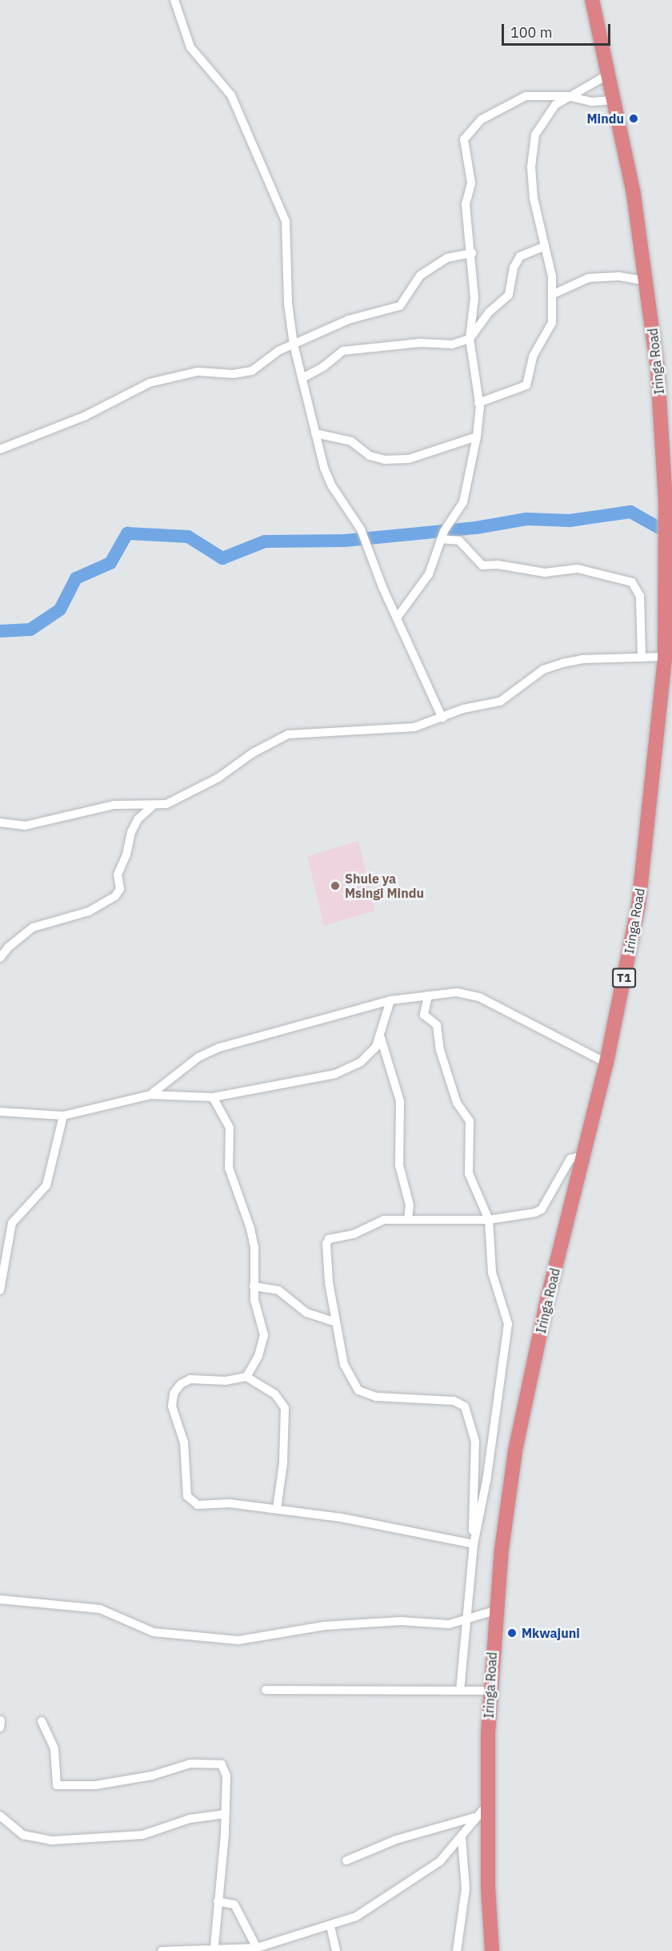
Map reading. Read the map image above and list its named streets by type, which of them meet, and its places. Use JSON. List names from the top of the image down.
{
  "streets": {
    "highway": ["Iringa Road", "T1"]
  },
  "places": ["Mindu", "Shule ya Msingi Mindu", "Mkwajuni"],
  "scale_bar": "100 m"
}
